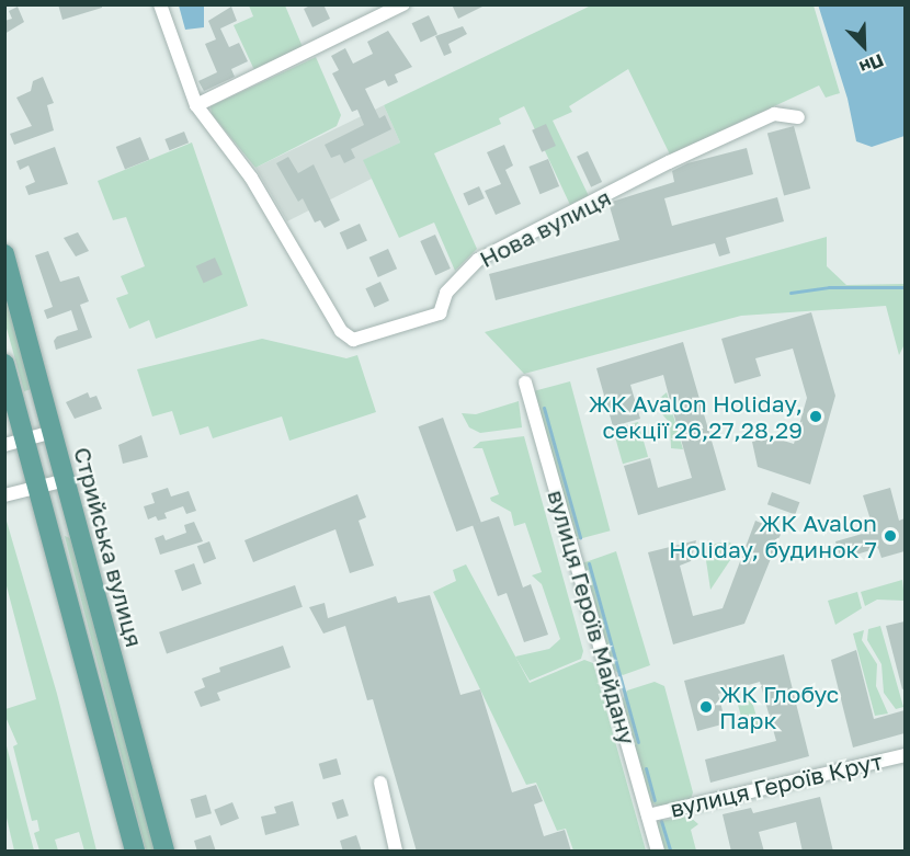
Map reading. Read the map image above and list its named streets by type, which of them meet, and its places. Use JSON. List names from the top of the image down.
{
  "streets": {
    "main road": ["Стрийська вулиця"],
    "street": ["Нова вулиця", "вулиця Героїв Майдану", "вулиця Героїв Крут"]
  },
  "crossings": [
    ["вулиця Героїв Майдану", "вулиця Героїв Крут"]
  ],
  "places": ["ЖК Avalon Holiday, секції 26,27,28,29", "ЖК Avalon Holiday, будинок 7", "ЖК Глобус Парк"],
  "north": "bottom right"
}
